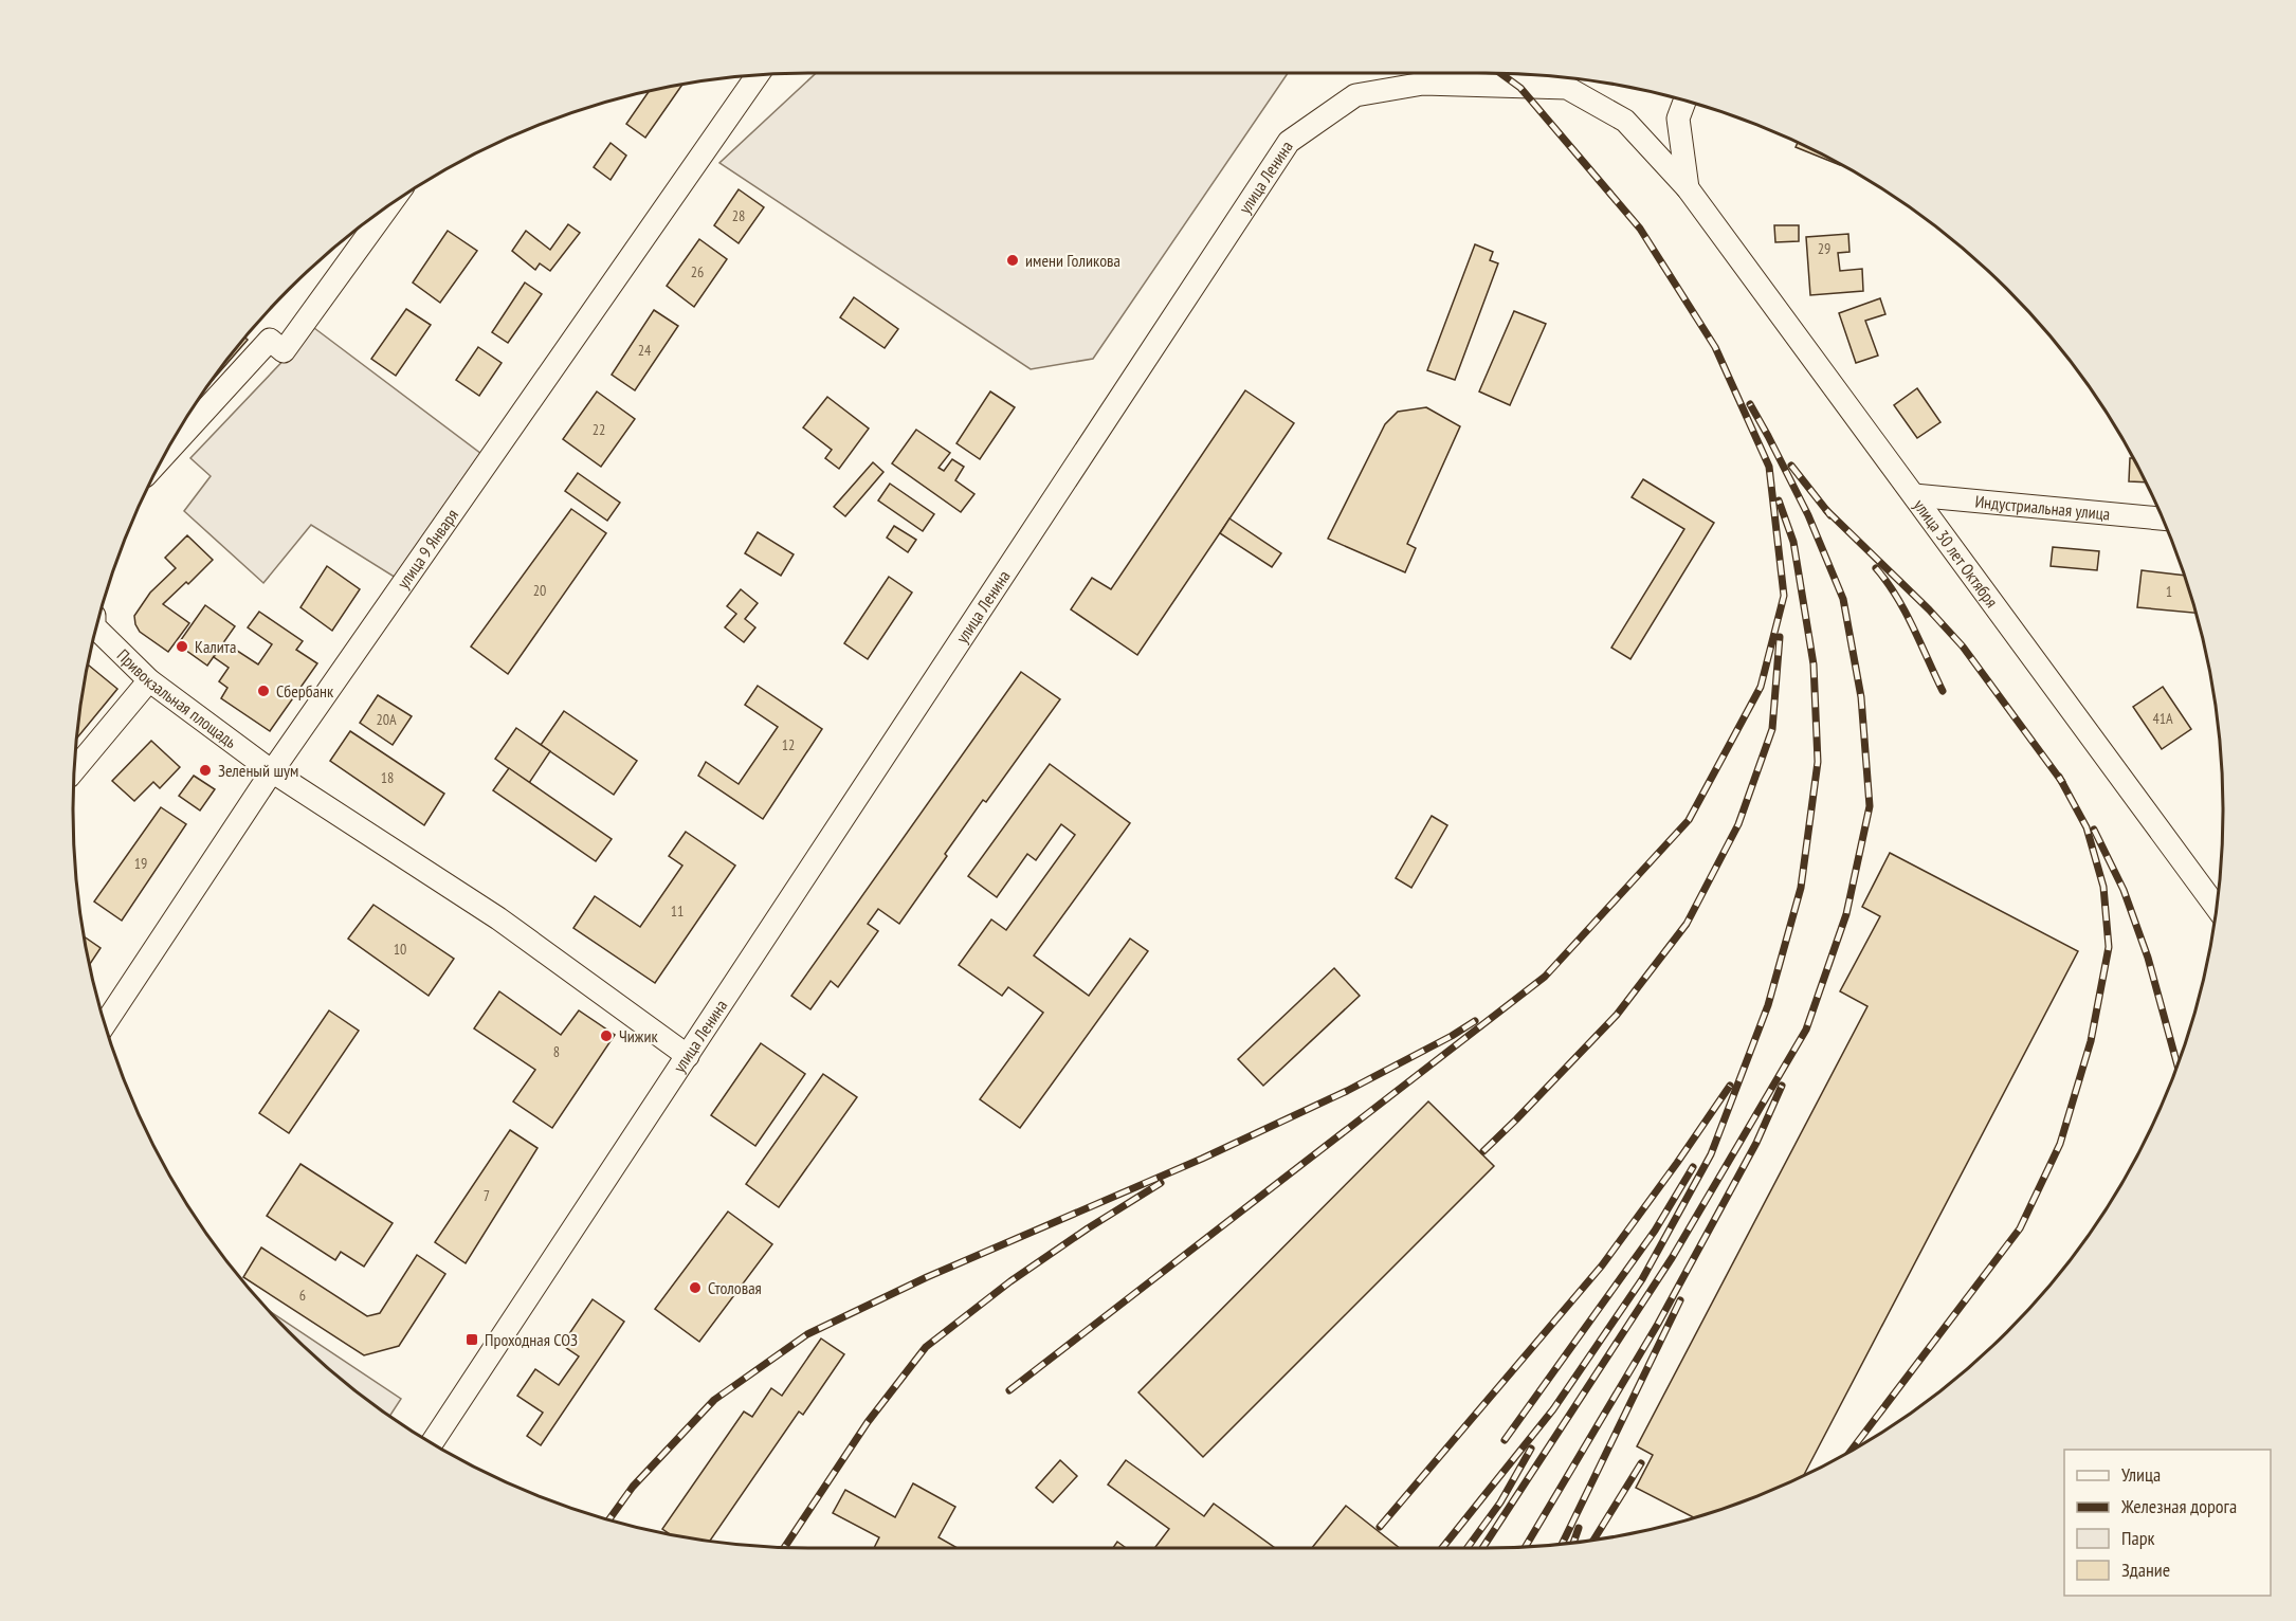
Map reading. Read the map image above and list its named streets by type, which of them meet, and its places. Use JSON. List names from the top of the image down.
{
  "streets": {
    "street": [
      "улица Ленина",
      "Индустриальная улица",
      "улица 9 Января",
      "улица 30 лет Октября",
      "Привокзальная площадь"
    ]
  },
  "crossings": [
    ["улица Ленина", "улица 30 лет Октября"],
    ["улица Ленина", "Привокзальная площадь"],
    ["Индустриальная улица", "улица 30 лет Октября"],
    ["улица 9 Января", "Привокзальная площадь"]
  ],
  "places": {
    "other": [
      "имени Голикова",
      "Калита",
      "Сбербанк",
      "Зеленый шум",
      "Чижик",
      "Столовая"
    ],
    "transit": ["Проходная СОЗ"]
  },
  "house_numbers": [
    "28",
    "29",
    "26",
    "24",
    "22",
    "20",
    "1",
    "41А",
    "20А",
    "12",
    "18",
    "19",
    "11",
    "10",
    "8",
    "7",
    "6"
  ],
  "legend": [
    "Улица",
    "Железная дорога",
    "Парк",
    "Здание"
  ]
}
